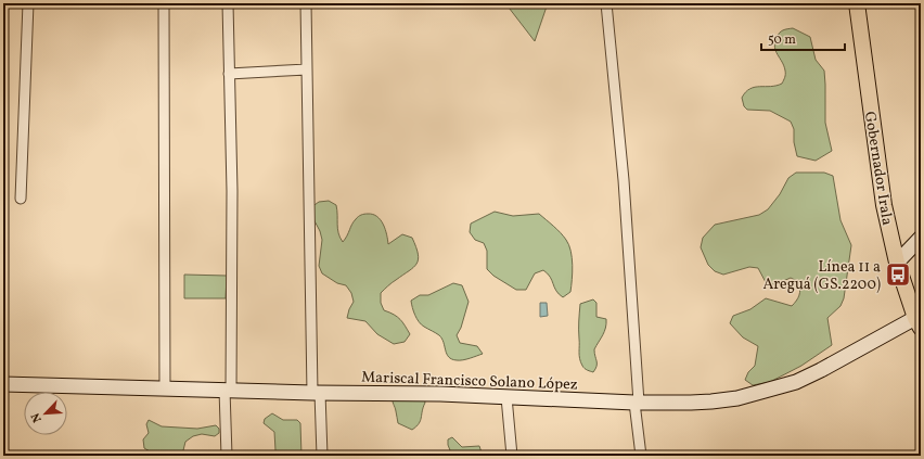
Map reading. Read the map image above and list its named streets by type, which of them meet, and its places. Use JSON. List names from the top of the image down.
{
  "streets": {
    "main road": ["Gobernador Irala", "Mariscal Francisco Solano López"]
  },
  "crossings": [
    ["Gobernador Irala", "Mariscal Francisco Solano López"]
  ],
  "places": {
    "bus stop": ["Línea 11 a Areguá (GS.2200)"]
  },
  "scale_bar": "50 m",
  "north": "bottom left"
}
